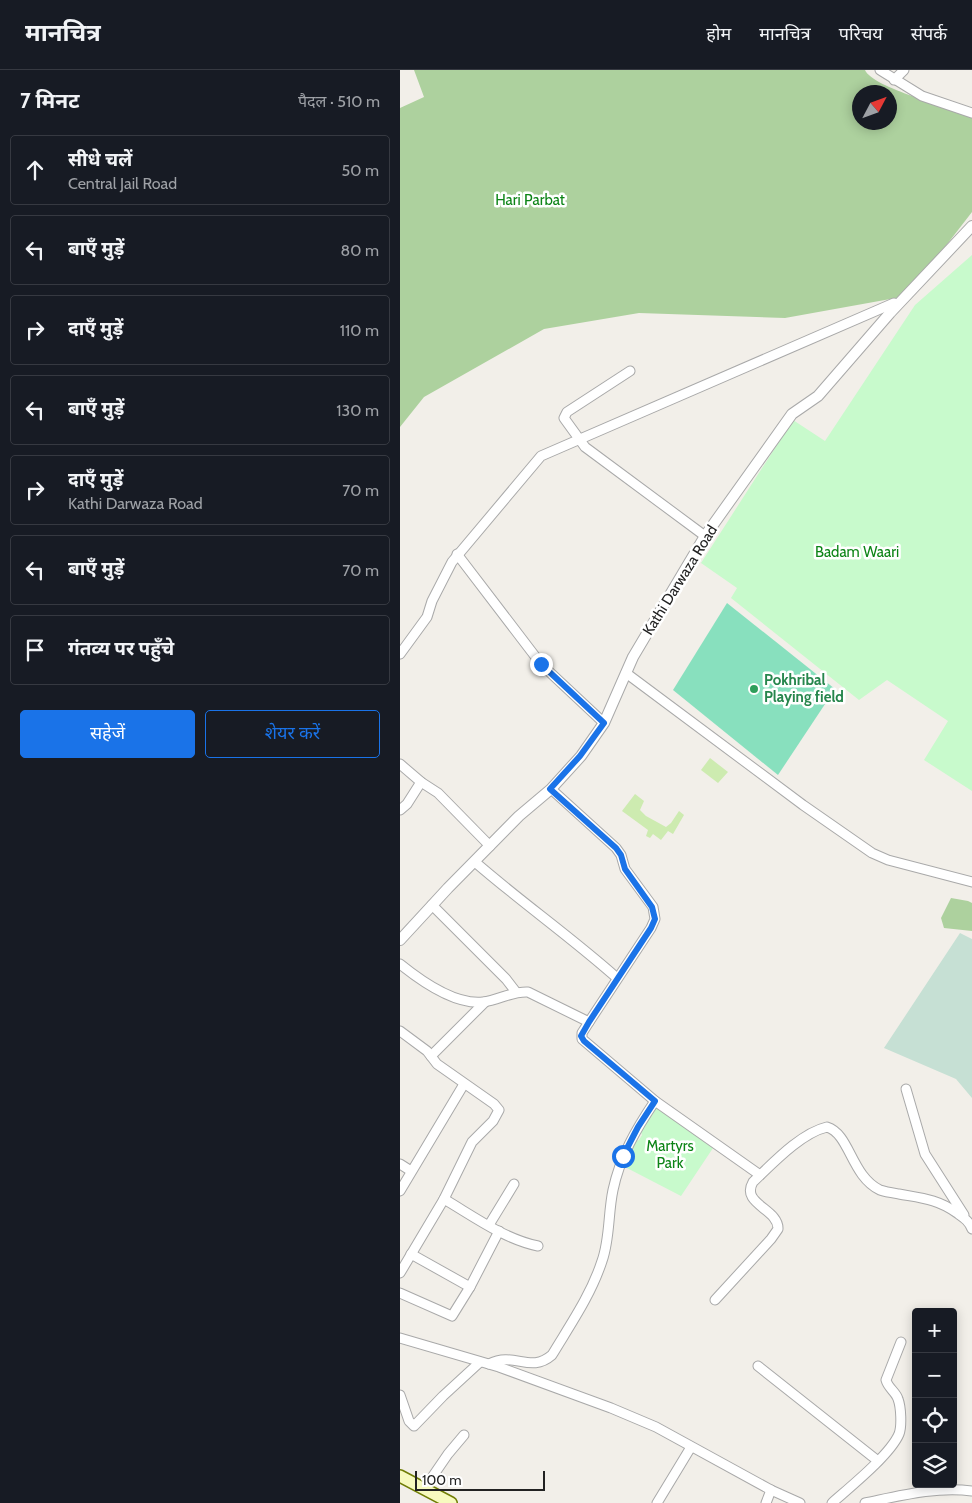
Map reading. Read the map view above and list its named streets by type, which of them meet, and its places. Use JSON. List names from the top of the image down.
{
  "streets": {
    "street": ["Kathi Darwaza Road"]
  },
  "parks": ["Hari Parbat", "Badam Waari", "Martyrs Park"],
  "places": ["Pokhribal Playing field"],
  "scale_bar": "100 m",
  "north": "top right",
  "page": {
    "header": "मानचित्र",
    "nav": [
      "होम",
      "मानचित्र",
      "परिचय",
      "संपर्क"
    ],
    "heading": ["7 मिनट", "पैदल · 510 m"],
    "list": [
      ["सीधे चलें", "Central Jail Road", "50 m"],
      ["बाएँ मुड़ें", "80 m"],
      ["दाएँ मुड़ें", "110 m"],
      ["बाएँ मुड़ें", "130 m"],
      ["दाएँ मुड़ें", "Kathi Darwaza Road", "70 m"],
      ["बाएँ मुड़ें", "70 m"],
      "गंतव्य पर पहुँचे"
    ],
    "buttons": ["सहेजें", "शेयर करें"],
    "map_buttons": ["+", "−"],
    "scale": "100 m"
  }
}
